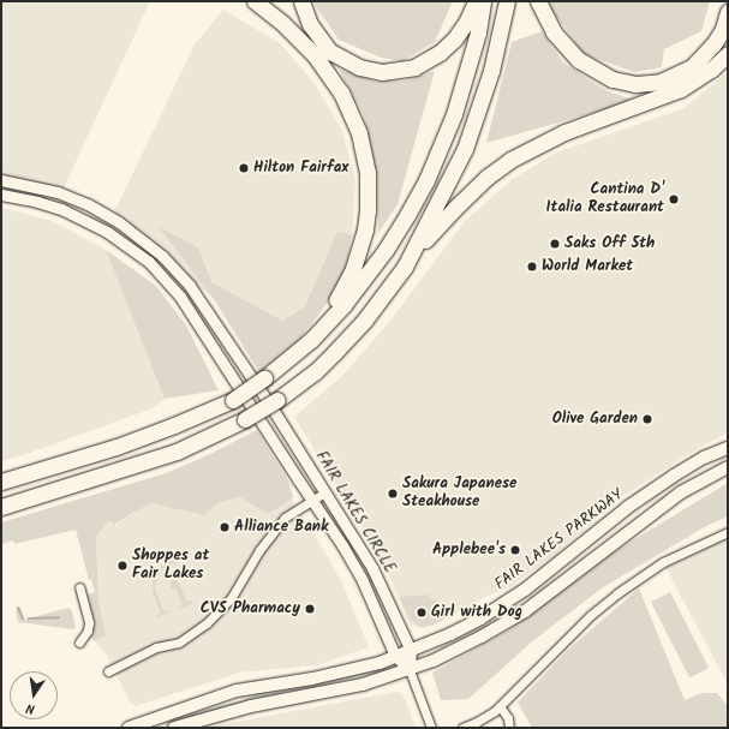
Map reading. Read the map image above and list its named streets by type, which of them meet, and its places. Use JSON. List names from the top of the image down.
{
  "streets": {
    "main road": ["FAIR LAKES PARKWAY"],
    "street": ["FAIR LAKES CIRCLE"]
  },
  "crossings": [
    ["FAIR LAKES CIRCLE", "FAIR LAKES PARKWAY"]
  ],
  "places": [
    "Hilton Fairfax",
    "Cantina D' Italia Restaurant",
    "Saks Off 5th",
    "World Market",
    "Olive Garden",
    "Sakura Japanese Steakhouse",
    "Alliance Bank",
    "Applebee's",
    "Shoppes at Fair Lakes",
    "CVS Pharmacy",
    "Girl with Dog"
  ],
  "north": "bottom"
}
